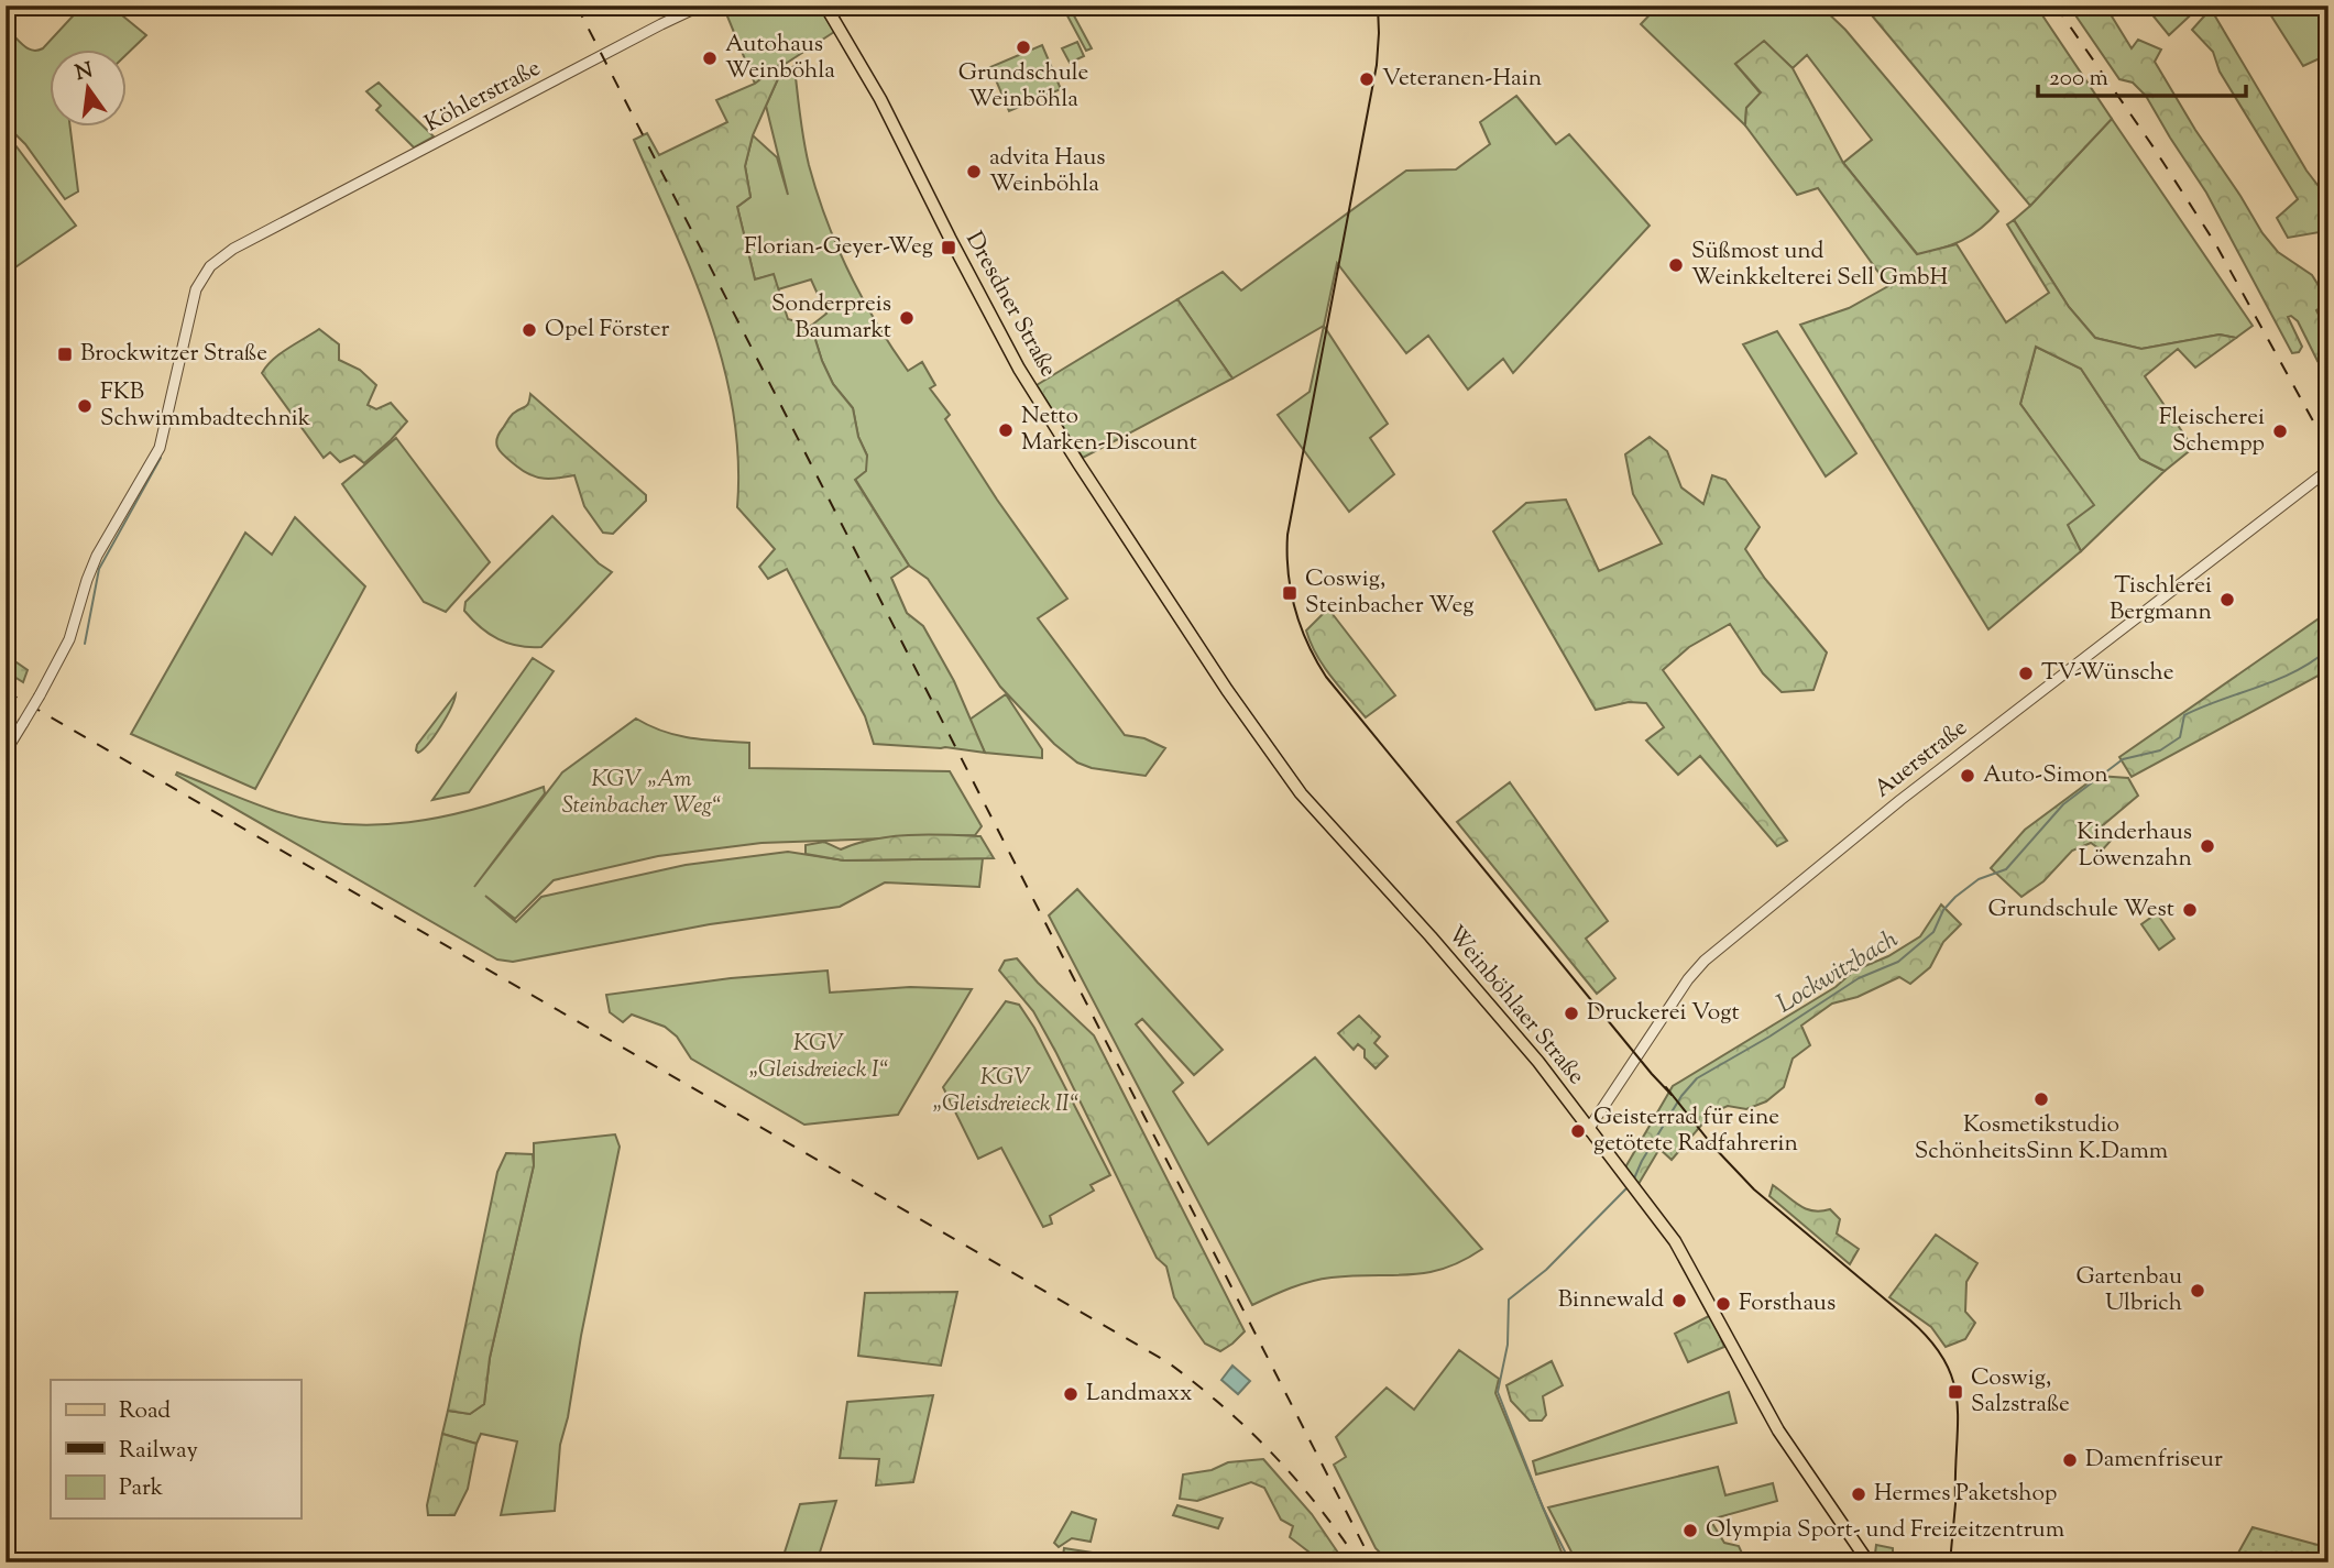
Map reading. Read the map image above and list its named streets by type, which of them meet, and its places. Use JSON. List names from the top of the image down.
{
  "streets": {
    "main road": ["Dresdner Straße", "Weinböhlaer Straße"],
    "street": ["Köhlerstraße", "Auerstraße"]
  },
  "crossings": [
    ["Dresdner Straße", "Weinböhlaer Straße"],
    ["Auerstraße", "Weinböhlaer Straße"]
  ],
  "water": ["Lockwitzbach"],
  "parks": ["KGV „Am Steinbacher Weg“", "KGV „Gleisdreieck I“", "KGV „Gleisdreieck II“"],
  "places": {
    "other": [
      "Grundschule Weinböhla",
      "Autohaus Weinböhla",
      "Veteranen-Hain",
      "advita Haus Weinböhla",
      "Süßmost und Weinkkelterei Sell GmbH",
      "Sonderpreis Baumarkt",
      "Opel Förster",
      "FKB Schwimmbadtechnik",
      "Netto Marken-Discount",
      "Fleischerei Schempp",
      "Tischlerei Bergmann",
      "TV-Wünsche",
      "Auto-Simon",
      "Kinderhaus Löwenzahn",
      "Grundschule West",
      "Druckerei Vogt",
      "Kosmetikstudio SchönheitsSinn K.Damm",
      "Geisterrad für eine getötete Radfahrerin",
      "Gartenbau Ulbrich",
      "Binnewald",
      "Forsthaus",
      "Landmaxx",
      "Damenfriseur",
      "Hermes Paketshop",
      "Olympia Sport- und Freizeitzentrum"
    ],
    "transit": [
      "Florian-Geyer-Weg",
      "Brockwitzer Straße",
      "Coswig, Steinbacher Weg",
      "Coswig, Salzstraße"
    ]
  },
  "legend": ["Road", "Railway", "Park"],
  "scale_bar": "200 m",
  "north": "top"
}
